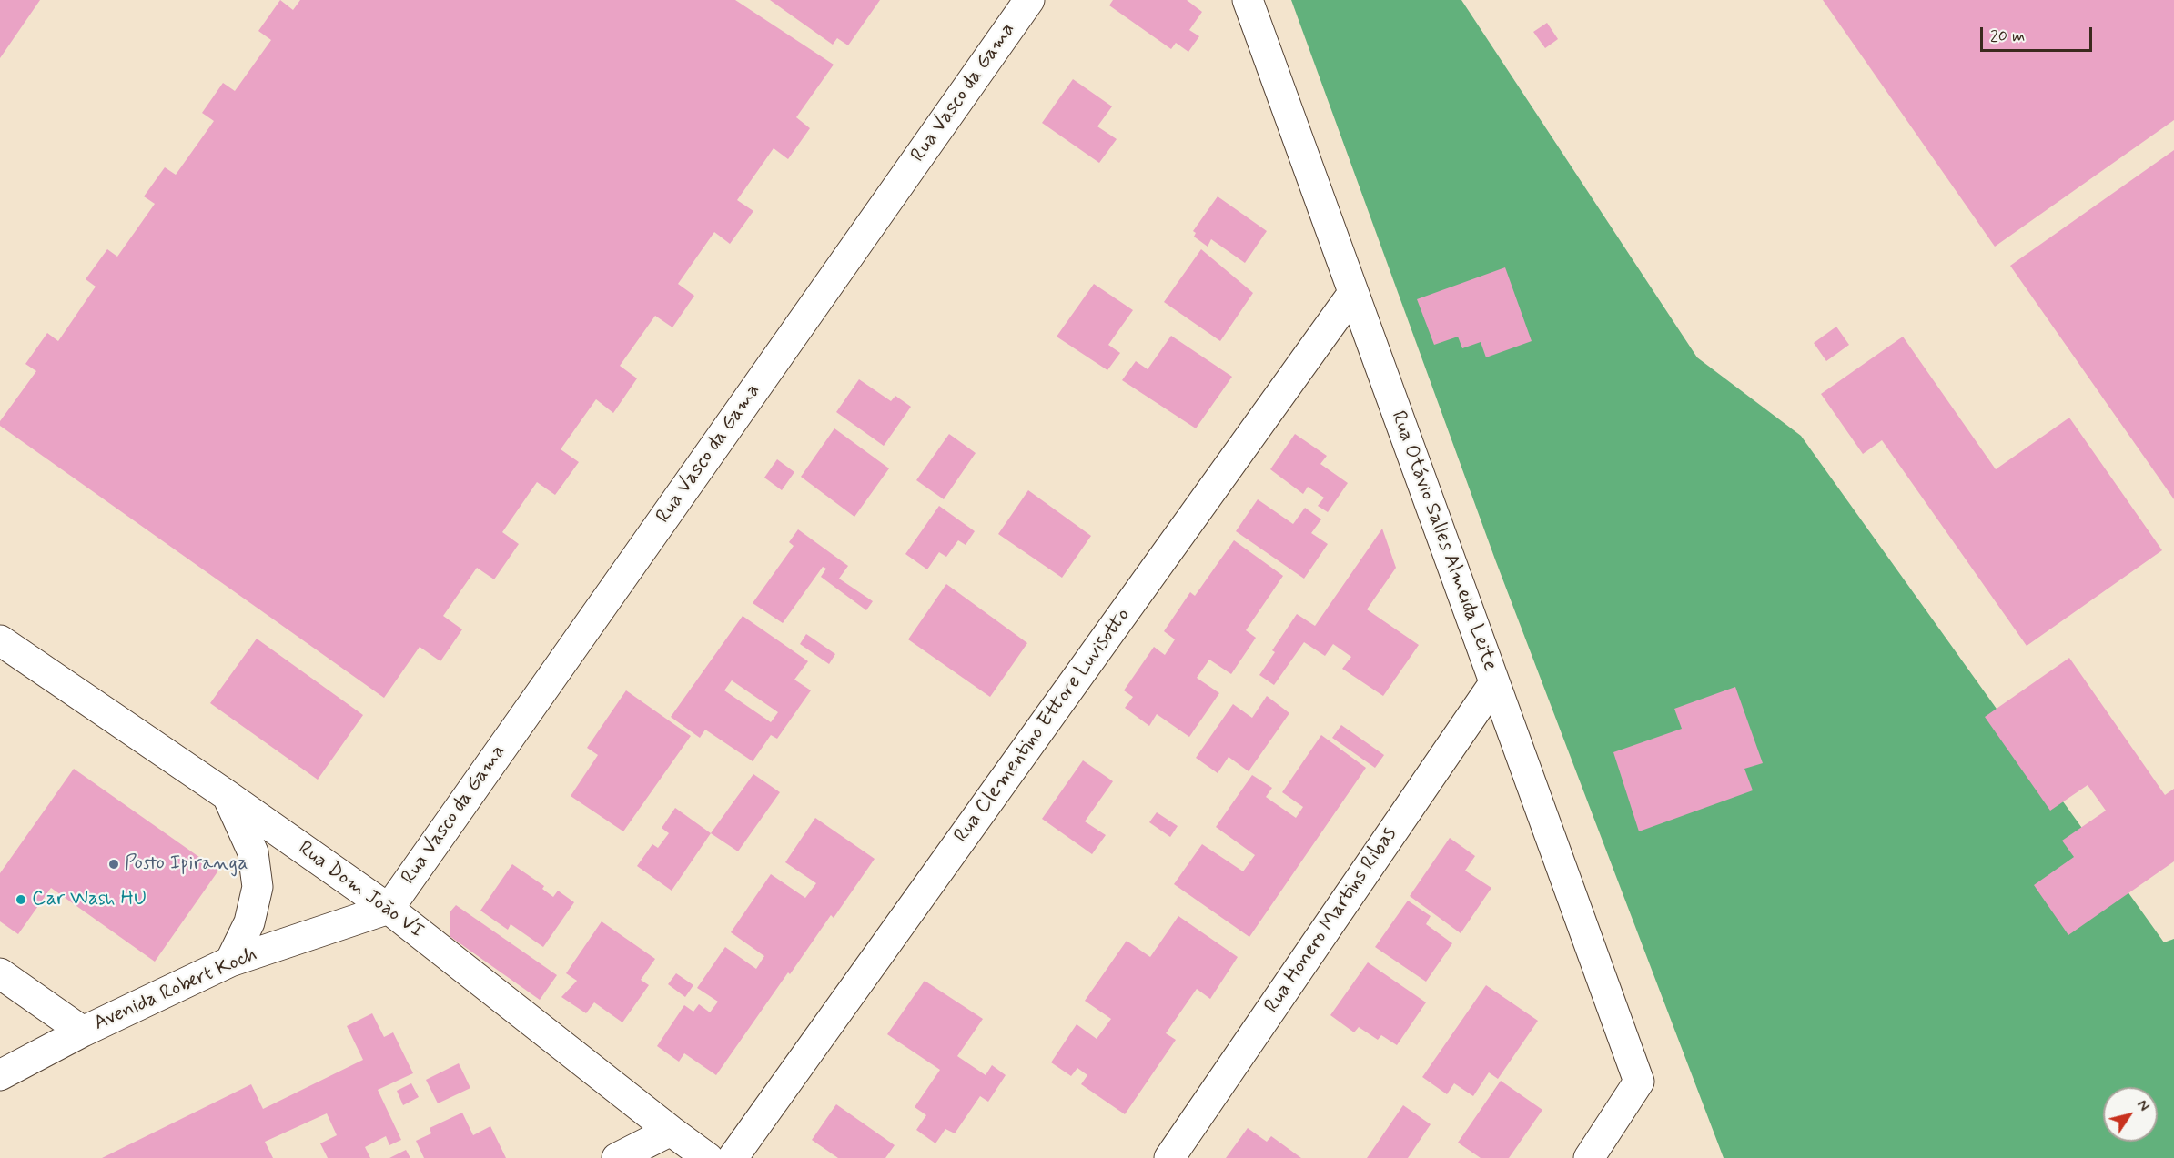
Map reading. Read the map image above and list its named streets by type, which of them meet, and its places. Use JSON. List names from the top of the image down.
{
  "streets": {
    "street": [
      "Rua Vasco da Gama",
      "Rua Otávio Salles Almeida Leite",
      "Rua Clementino Ettore Luvisotto",
      "Rua Dom João VI",
      "Rua Honero Martins Ribas",
      "Avenida Robert Koch"
    ]
  },
  "crossings": [
    ["Rua Vasco da Gama", "Rua Dom João VI"],
    ["Rua Vasco da Gama", "Avenida Robert Koch"],
    ["Rua Otávio Salles Almeida Leite", "Rua Clementino Ettore Luvisotto"],
    ["Rua Otávio Salles Almeida Leite", "Rua Honero Martins Ribas"],
    ["Rua Dom João VI", "Avenida Robert Koch"]
  ],
  "places": ["Posto Ipiranga", "Car Wash HU"],
  "scale_bar": "20 m",
  "north": "top right"
}
